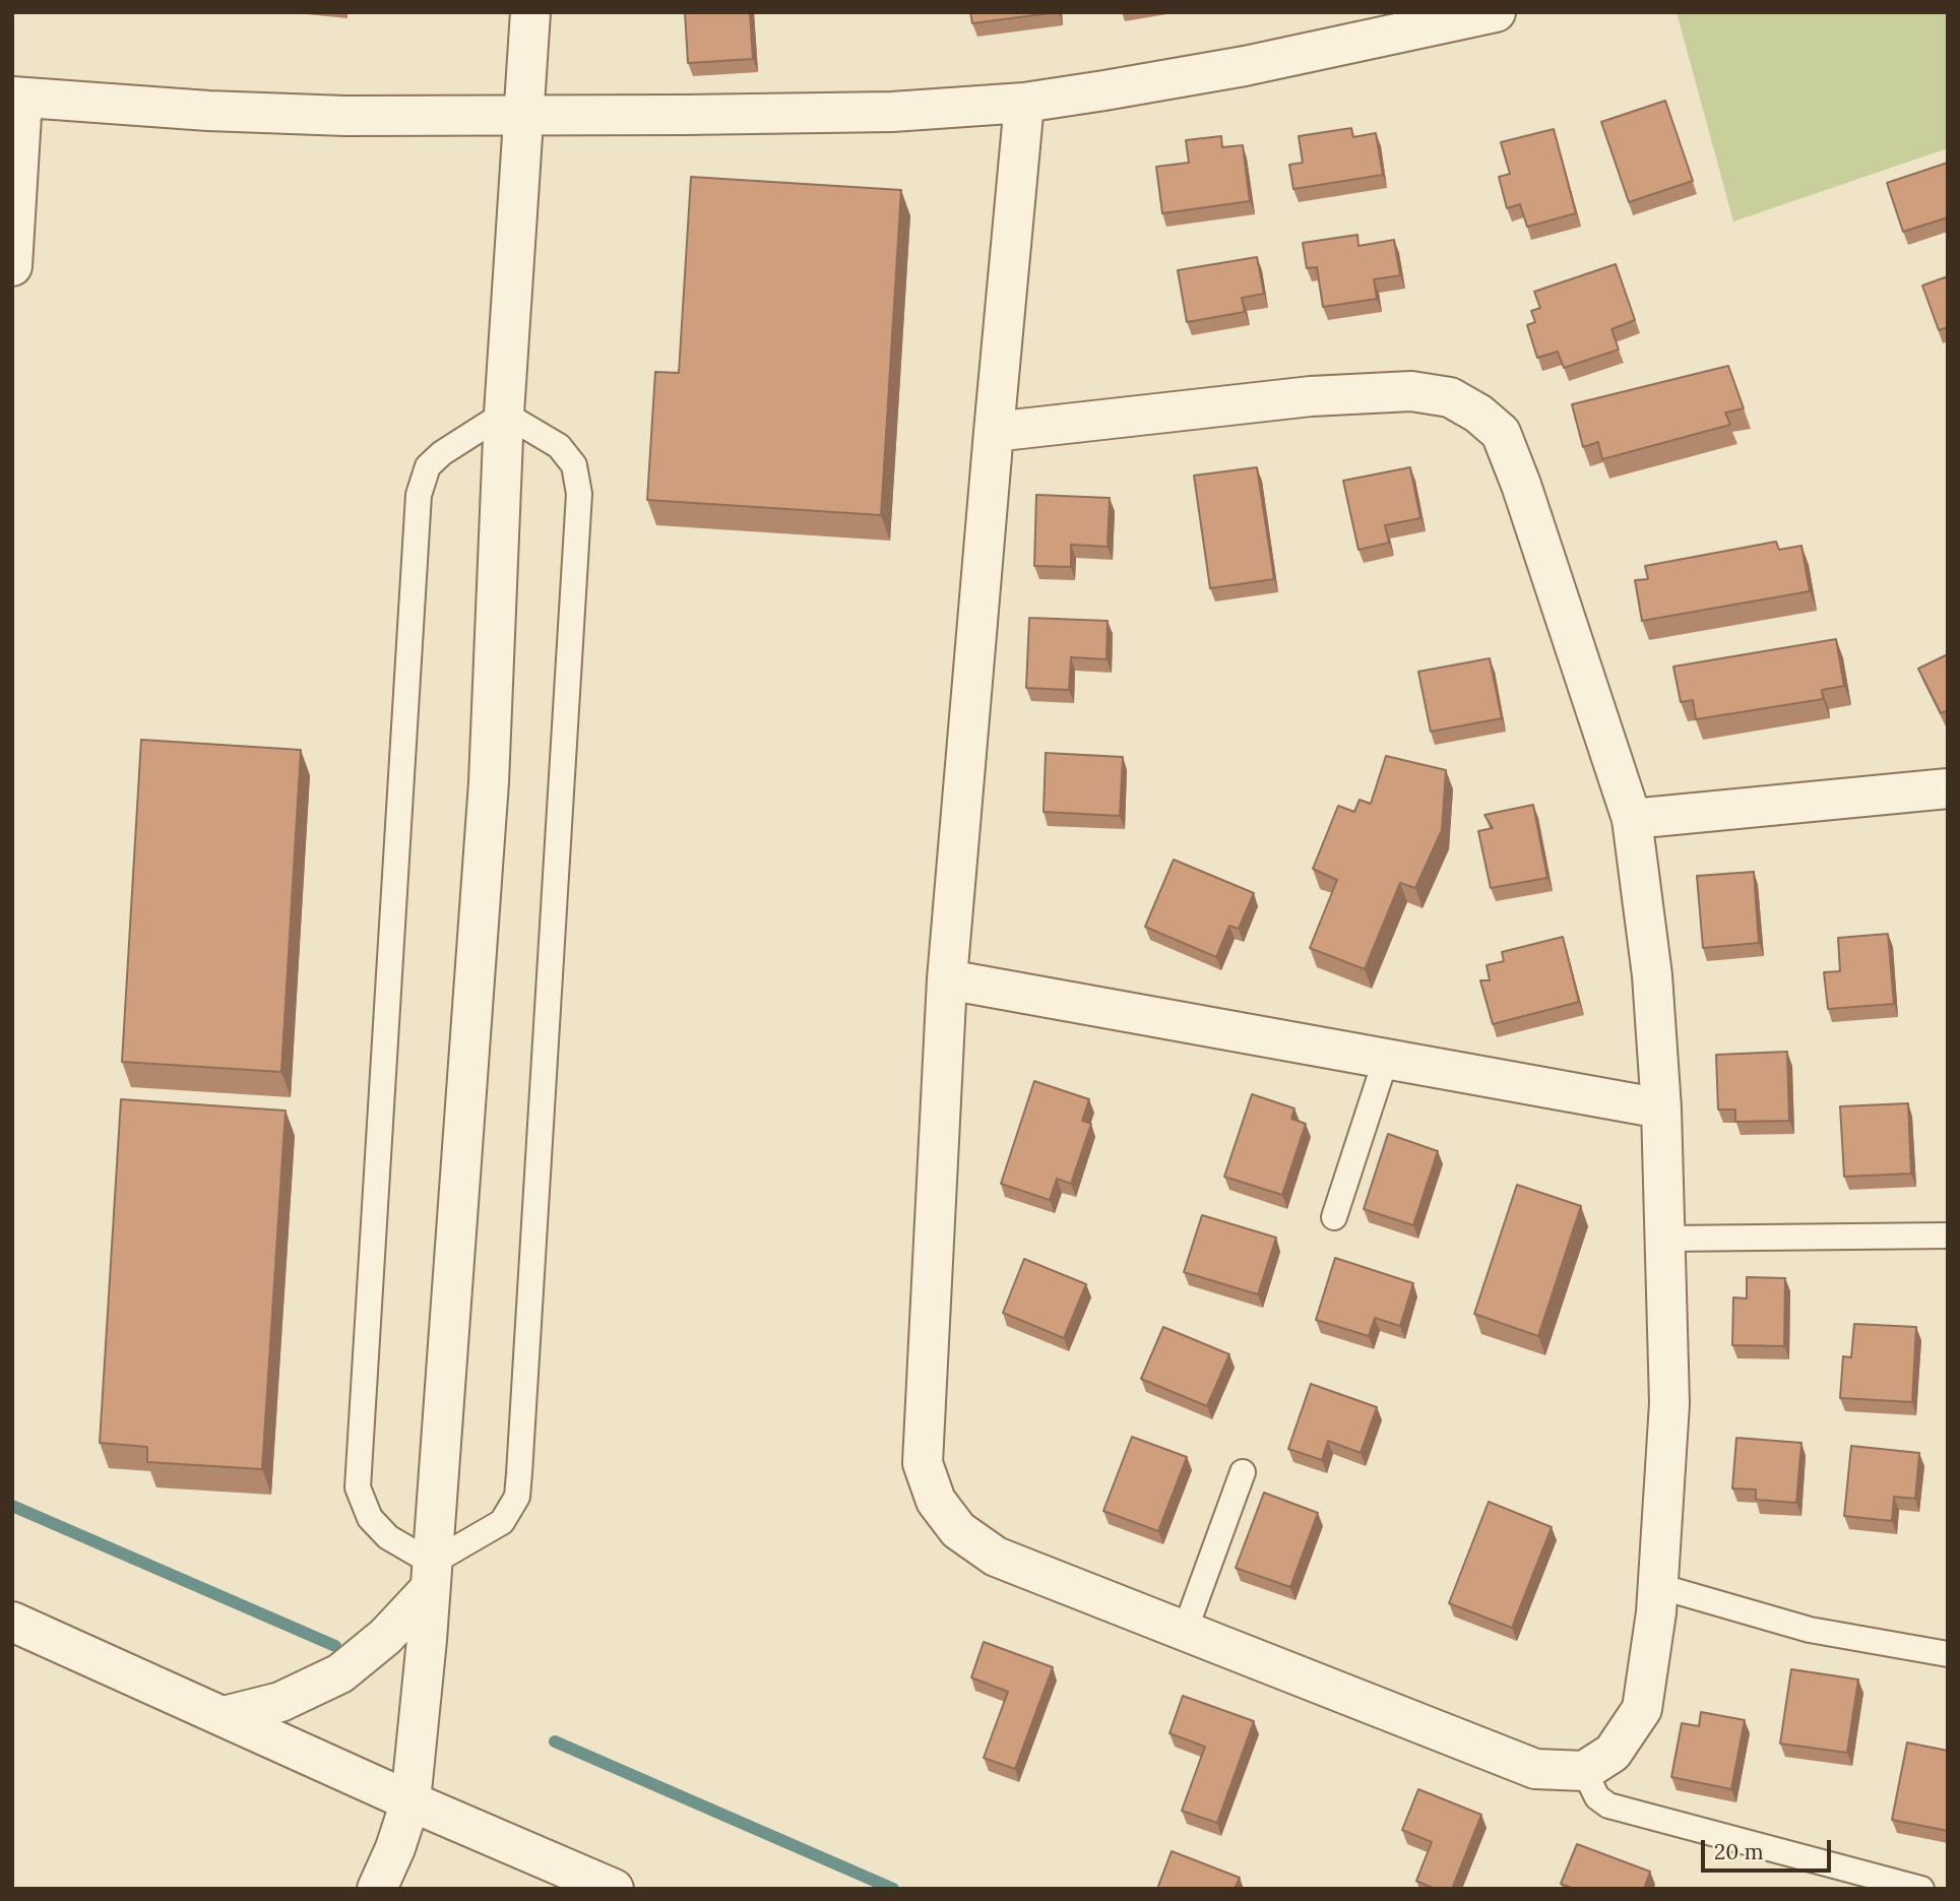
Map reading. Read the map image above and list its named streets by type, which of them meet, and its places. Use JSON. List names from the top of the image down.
{
  "scale_bar": "20 m"
}
